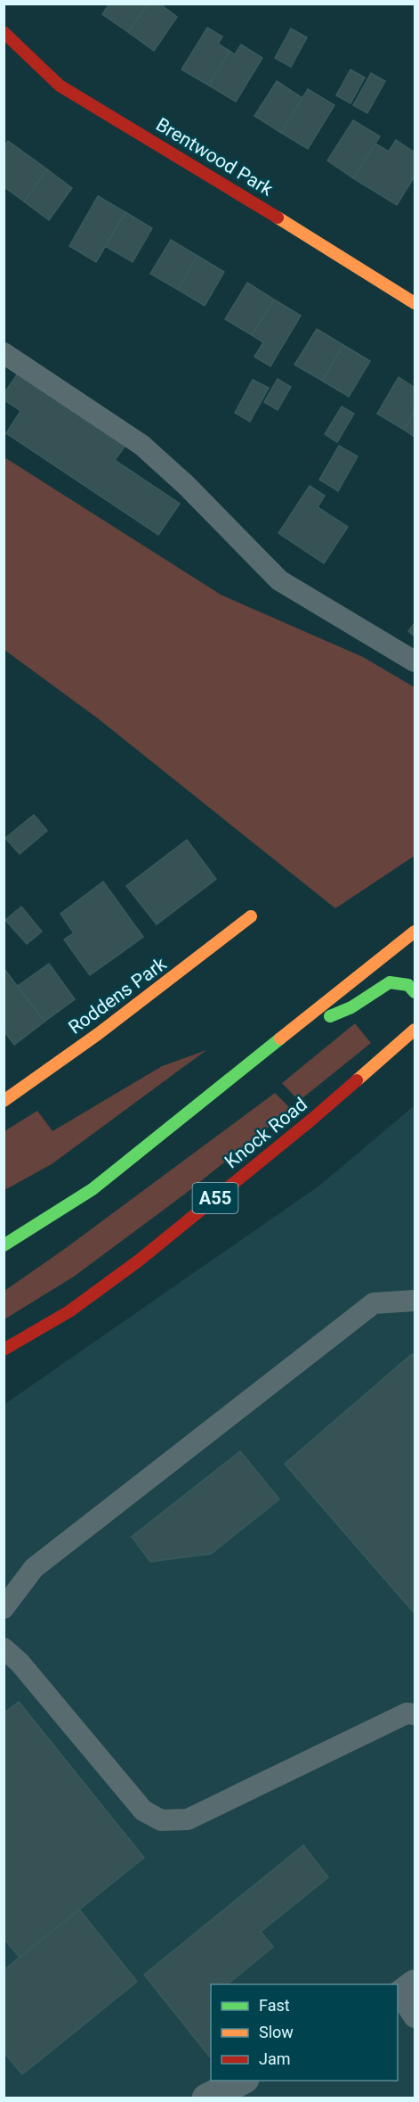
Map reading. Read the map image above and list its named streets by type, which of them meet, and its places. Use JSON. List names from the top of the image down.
{
  "streets": {
    "main road": [
      "Brentwood Park",
      "Roddens Park",
      "Knock Road",
      "A55"
    ]
  },
  "legend": ["Fast", "Slow", "Jam"]
}
